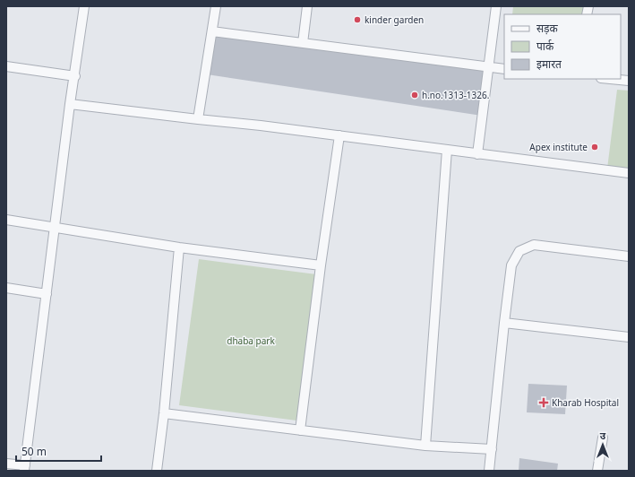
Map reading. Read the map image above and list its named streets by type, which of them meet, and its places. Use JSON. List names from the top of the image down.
{
  "parks": ["dhaba park"],
  "places": {
    "other": ["kinder garden", "h.no.1313-1326.", "Apex institute"],
    "health": ["Kharab Hospital"]
  },
  "legend": ["सड़क", "पार्क", "इमारत"],
  "scale_bar": "50 m",
  "north": "top"
}
